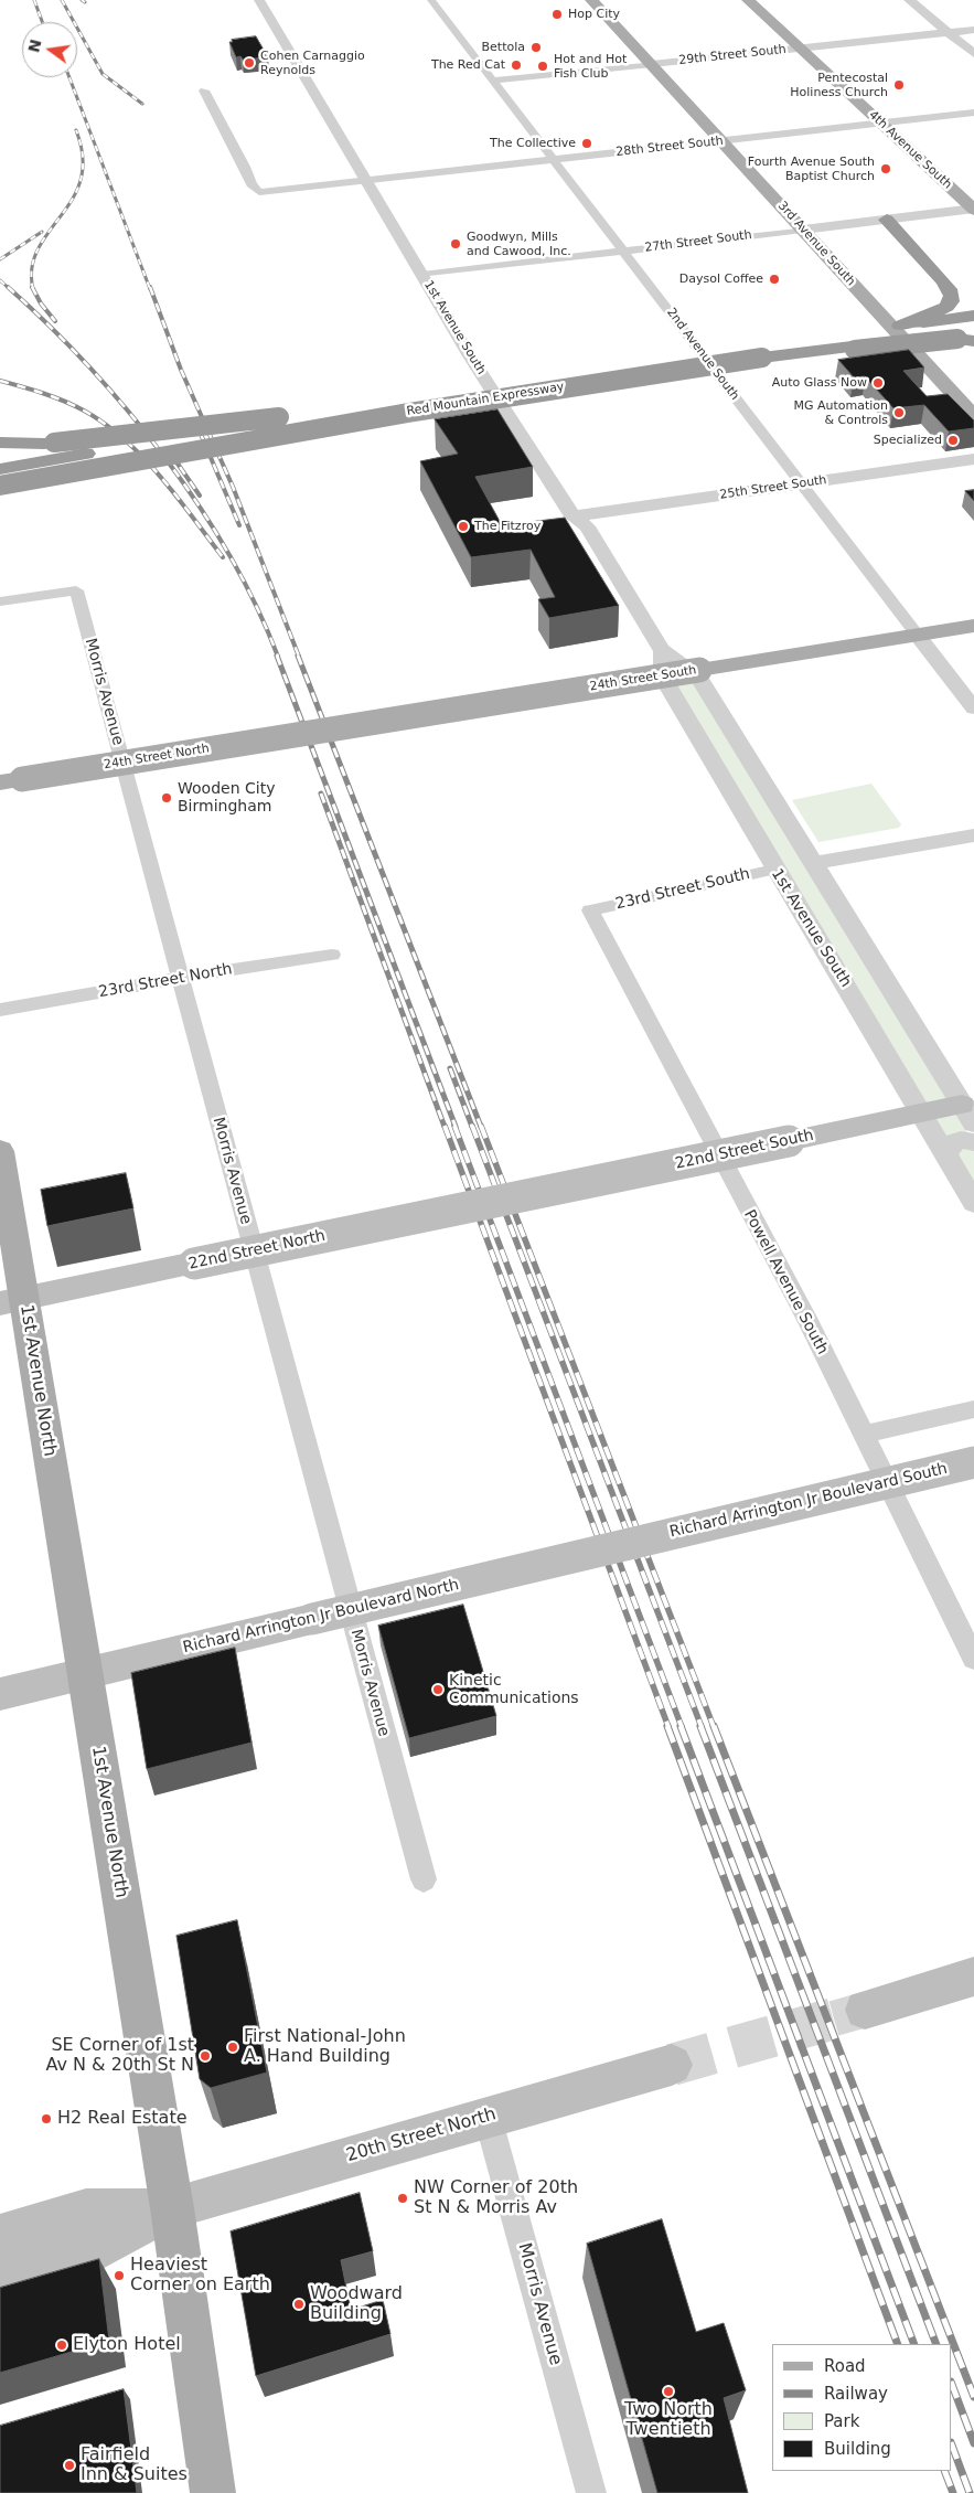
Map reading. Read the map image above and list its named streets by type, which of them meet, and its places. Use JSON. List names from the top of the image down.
{
  "streets": {
    "highway": ["Red Mountain Expressway"],
    "main road": [
      "4th Avenue South",
      "3rd Avenue South",
      "24th Street South",
      "24th Street North",
      "22nd Street South",
      "22nd Street North",
      "1st Avenue North",
      "Richard Arrington Jr Boulevard South",
      "Richard Arrington Jr Boulevard North",
      "20th Street North"
    ],
    "street": [
      "29th Street South",
      "28th Street South",
      "27th Street South",
      "1st Avenue South",
      "2nd Avenue South",
      "25th Street South",
      "Morris Avenue",
      "23rd Street South",
      "23rd Street North",
      "Powell Avenue South"
    ]
  },
  "crossings": [
    ["29th Street South", "4th Avenue South"],
    ["29th Street South", "3rd Avenue South"],
    ["29th Street South", "2nd Avenue South"],
    ["28th Street South", "4th Avenue South"],
    ["28th Street South", "3rd Avenue South"],
    ["28th Street South", "1st Avenue South"],
    ["28th Street South", "2nd Avenue South"],
    ["4th Avenue South", "27th Street South"],
    ["27th Street South", "3rd Avenue South"],
    ["27th Street South", "1st Avenue South"],
    ["27th Street South", "2nd Avenue South"],
    ["1st Avenue South", "25th Street South"],
    ["1st Avenue South", "23rd Street South"],
    ["1st Avenue South", "22nd Street South"],
    ["2nd Avenue South", "25th Street South"],
    ["2nd Avenue South", "24th Street South"],
    ["24th Street South", "24th Street North"],
    ["Morris Avenue", "23rd Street North"],
    ["Morris Avenue", "20th Street North"],
    ["23rd Street South", "Powell Avenue South"],
    ["22nd Street South", "22nd Street North"],
    ["22nd Street North", "1st Avenue North"],
    ["1st Avenue North", "Richard Arrington Jr Boulevard North"],
    ["1st Avenue North", "20th Street North"],
    ["Richard Arrington Jr Boulevard South", "Richard Arrington Jr Boulevard North"]
  ],
  "places": [
    "Hop City",
    "Bettola",
    "Cohen Carnaggio Reynolds",
    "The Red Cat",
    "Hot and Hot Fish Club",
    "Pentecostal Holiness Church",
    "The Collective",
    "Fourth Avenue South Baptist Church",
    "Goodwyn, Mills and Cawood, Inc.",
    "Daysol Coffee",
    "Auto Glass Now",
    "MG Automation & Controls",
    "Specialized",
    "The Fitzroy",
    "Wooden City Birmingham",
    "Kinetic Communications",
    "First National-John A. Hand Building",
    "SE Corner of 1st Av N & 20th St N",
    "H2 Real Estate",
    "NW Corner of 20th St N & Morris Av",
    "Heaviest Corner on Earth",
    "Woodward Building",
    "Elyton Hotel",
    "Two North Twentieth",
    "Fairfield Inn & Suites"
  ],
  "legend": [
    "Road",
    "Railway",
    "Park",
    "Building"
  ],
  "north": "left"
}
